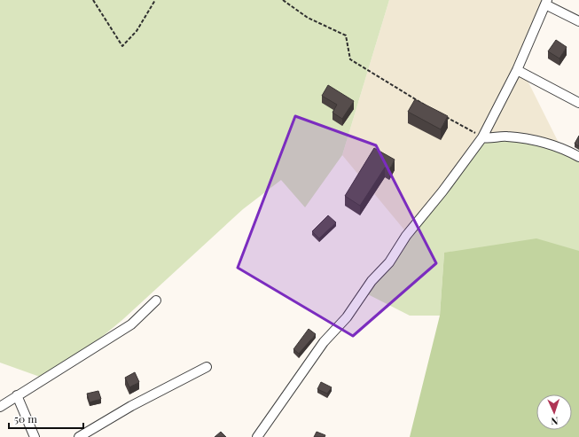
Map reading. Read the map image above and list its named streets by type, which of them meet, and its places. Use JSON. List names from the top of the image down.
{
  "scale_bar": "50 m",
  "north": "bottom"
}
